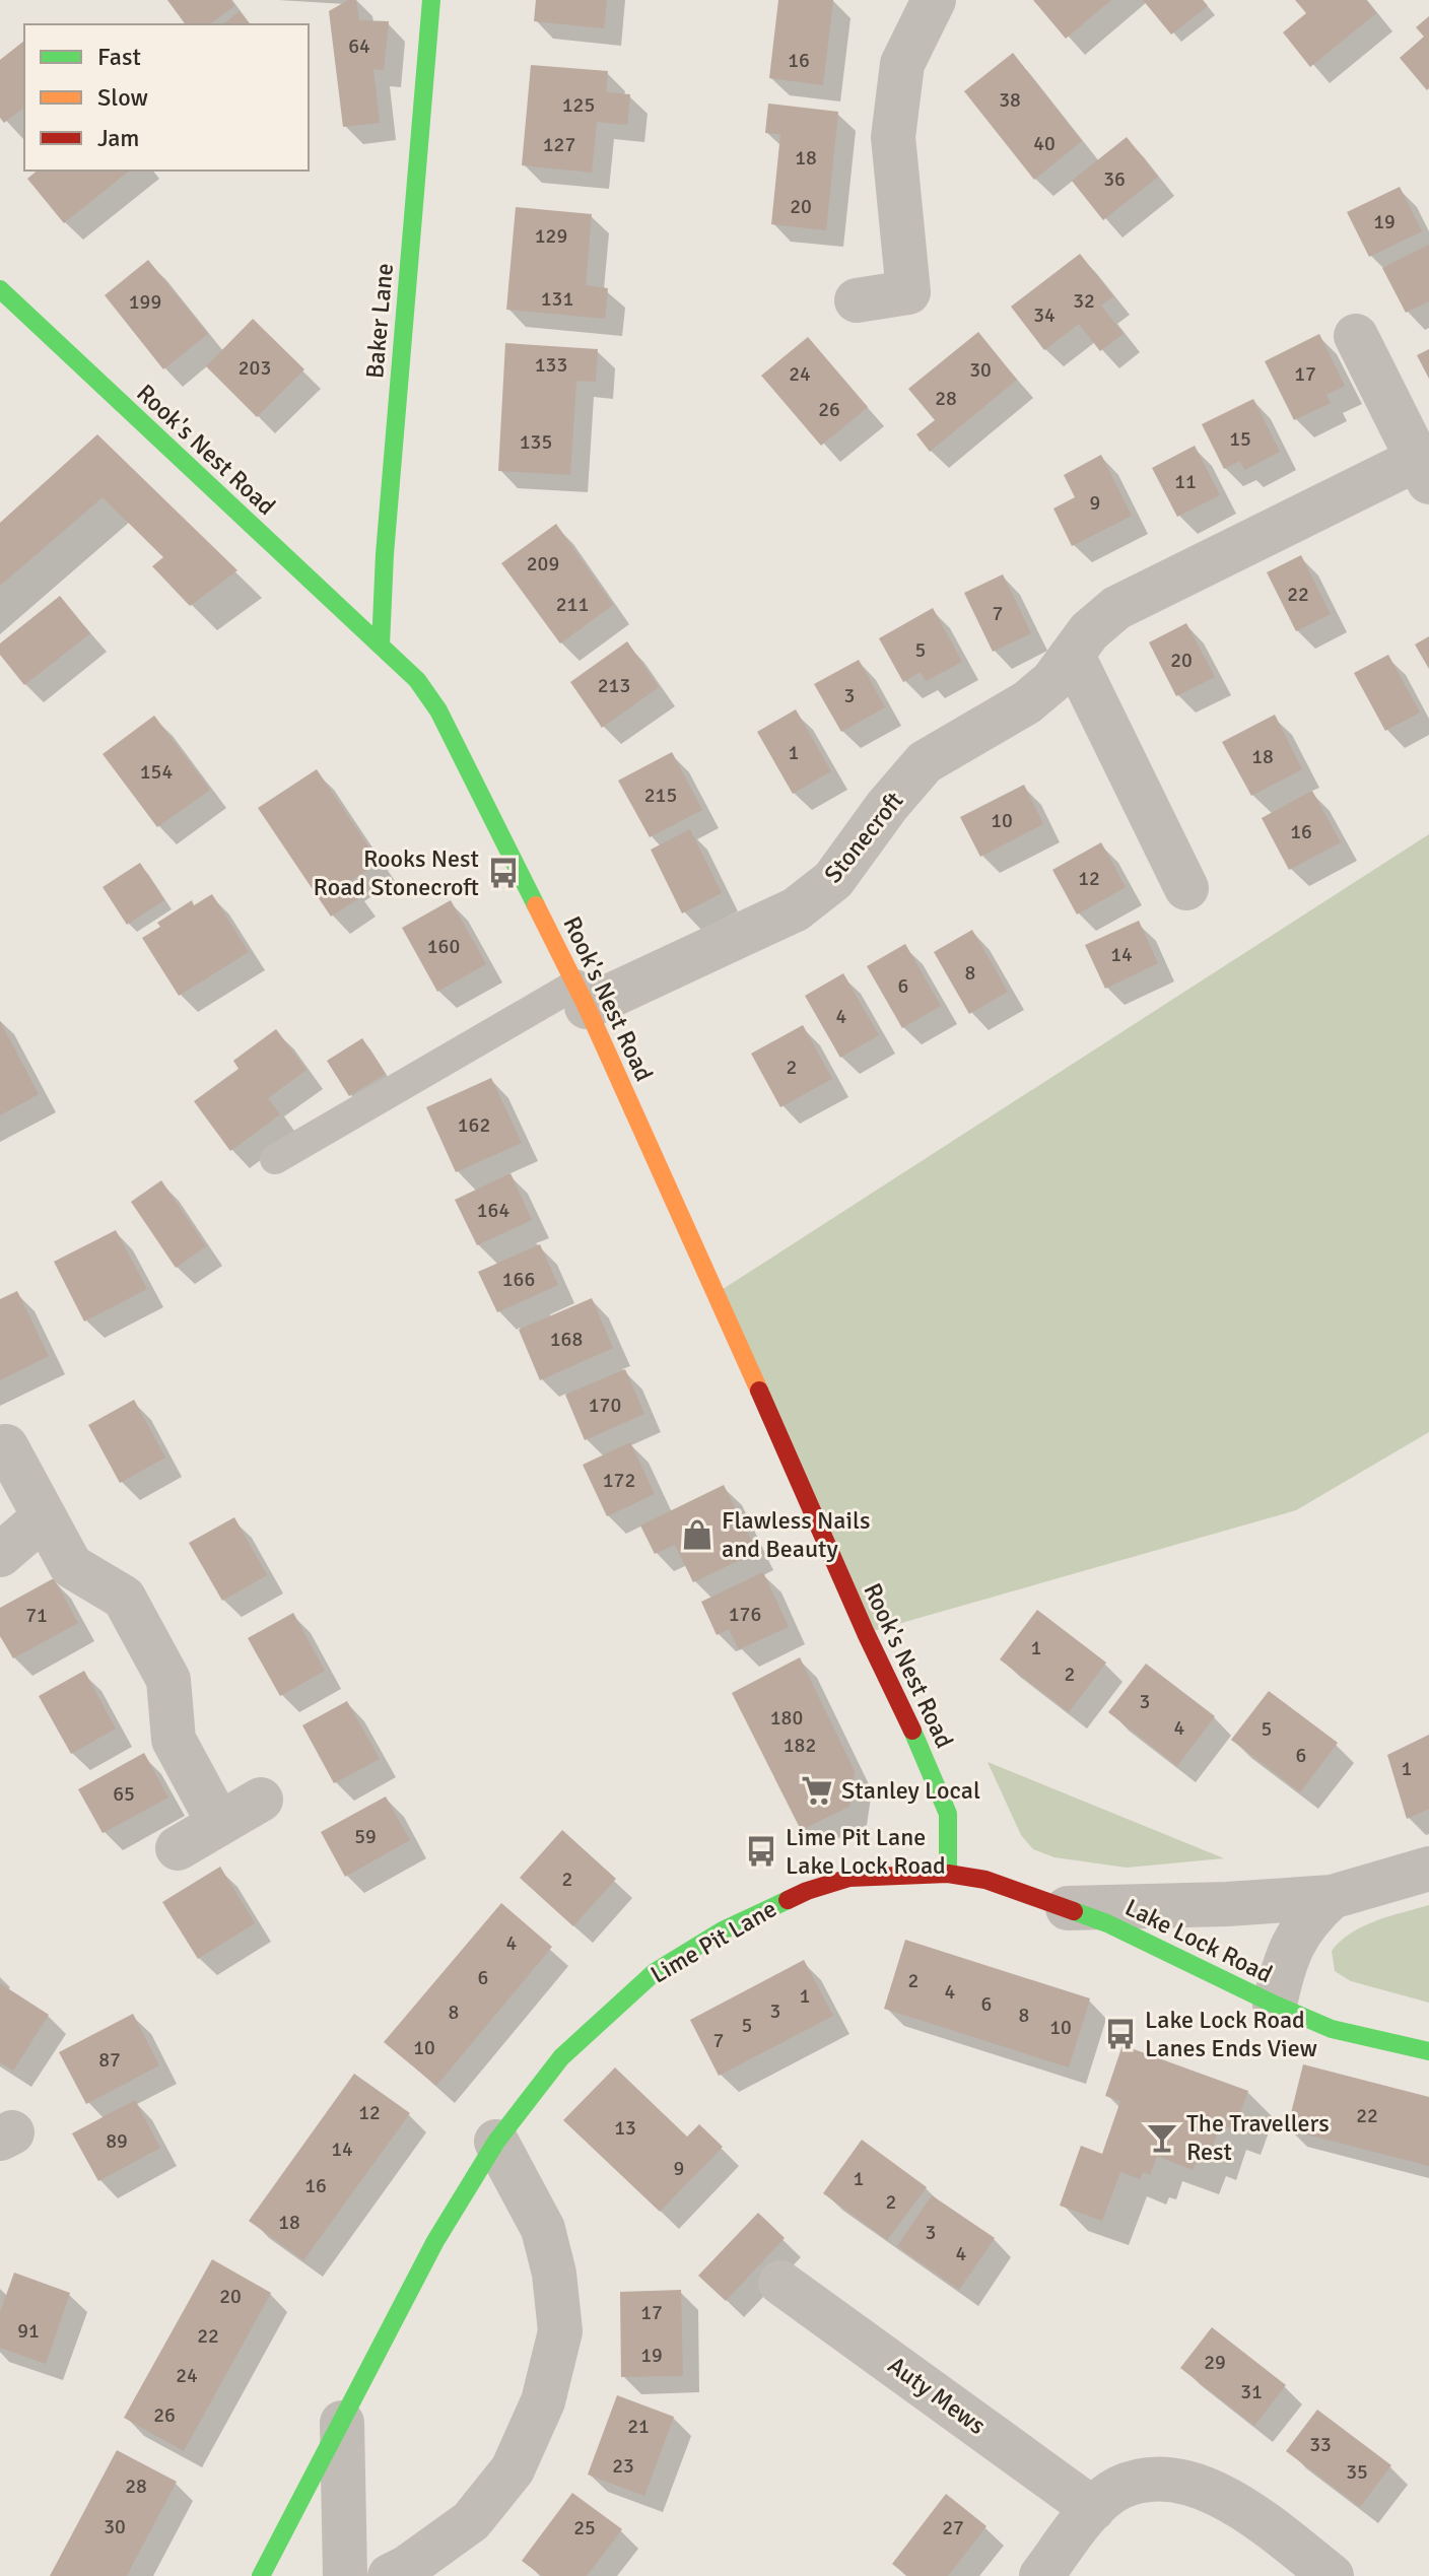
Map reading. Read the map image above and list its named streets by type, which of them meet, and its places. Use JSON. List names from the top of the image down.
{
  "streets": {
    "street": [
      "Baker Lane",
      "Rook's Nest Road",
      "Stonecroft",
      "Lake Lock Road",
      "Lime Pit Lane",
      "Auty Mews"
    ]
  },
  "crossings": [
    ["Baker Lane", "Rook's Nest Road"],
    ["Rook's Nest Road", "Stonecroft"],
    ["Rook's Nest Road", "Lake Lock Road"],
    ["Rook's Nest Road", "Lime Pit Lane"],
    ["Lake Lock Road", "Lime Pit Lane"]
  ],
  "places": {
    "bus stop": ["Rooks Nest Road Stonecroft", "Lime Pit Lane Lake Lock Road", "Lake Lock Road Lanes Ends View"],
    "shop": ["Flawless Nails and Beauty"],
    "supermarket": ["Stanley Local"],
    "bar": ["The Travellers Rest"]
  },
  "house_numbers": [
    "64",
    "16",
    "38",
    "125",
    "40",
    "127",
    "18",
    "36",
    "20",
    "19",
    "129",
    "131",
    "32",
    "199",
    "34",
    "133",
    "203",
    "30",
    "24",
    "17",
    "28",
    "26",
    "15",
    "135",
    "11",
    "9",
    "209",
    "22",
    "211",
    "7",
    "5",
    "20",
    "213",
    "3",
    "1",
    "18",
    "154",
    "215",
    "10",
    "16",
    "12",
    "160",
    "14",
    "8",
    "6",
    "4",
    "2",
    "162",
    "164",
    "166",
    "168",
    "170",
    "172",
    "176",
    "71",
    "1",
    "2",
    "3",
    "180",
    "4",
    "5",
    "182",
    "6",
    "1",
    "65",
    "59",
    "2",
    "4",
    "6",
    "2",
    "4",
    "1",
    "6",
    "3",
    "8",
    "8",
    "5",
    "10",
    "7",
    "10",
    "87",
    "12",
    "22",
    "13",
    "89",
    "14",
    "9",
    "1",
    "16",
    "2",
    "18",
    "3",
    "4",
    "20",
    "17",
    "91",
    "22",
    "19",
    "29",
    "24",
    "31",
    "26",
    "21",
    "33",
    "23",
    "35",
    "28",
    "30",
    "25",
    "27"
  ],
  "legend": ["Fast", "Slow", "Jam"]
}
